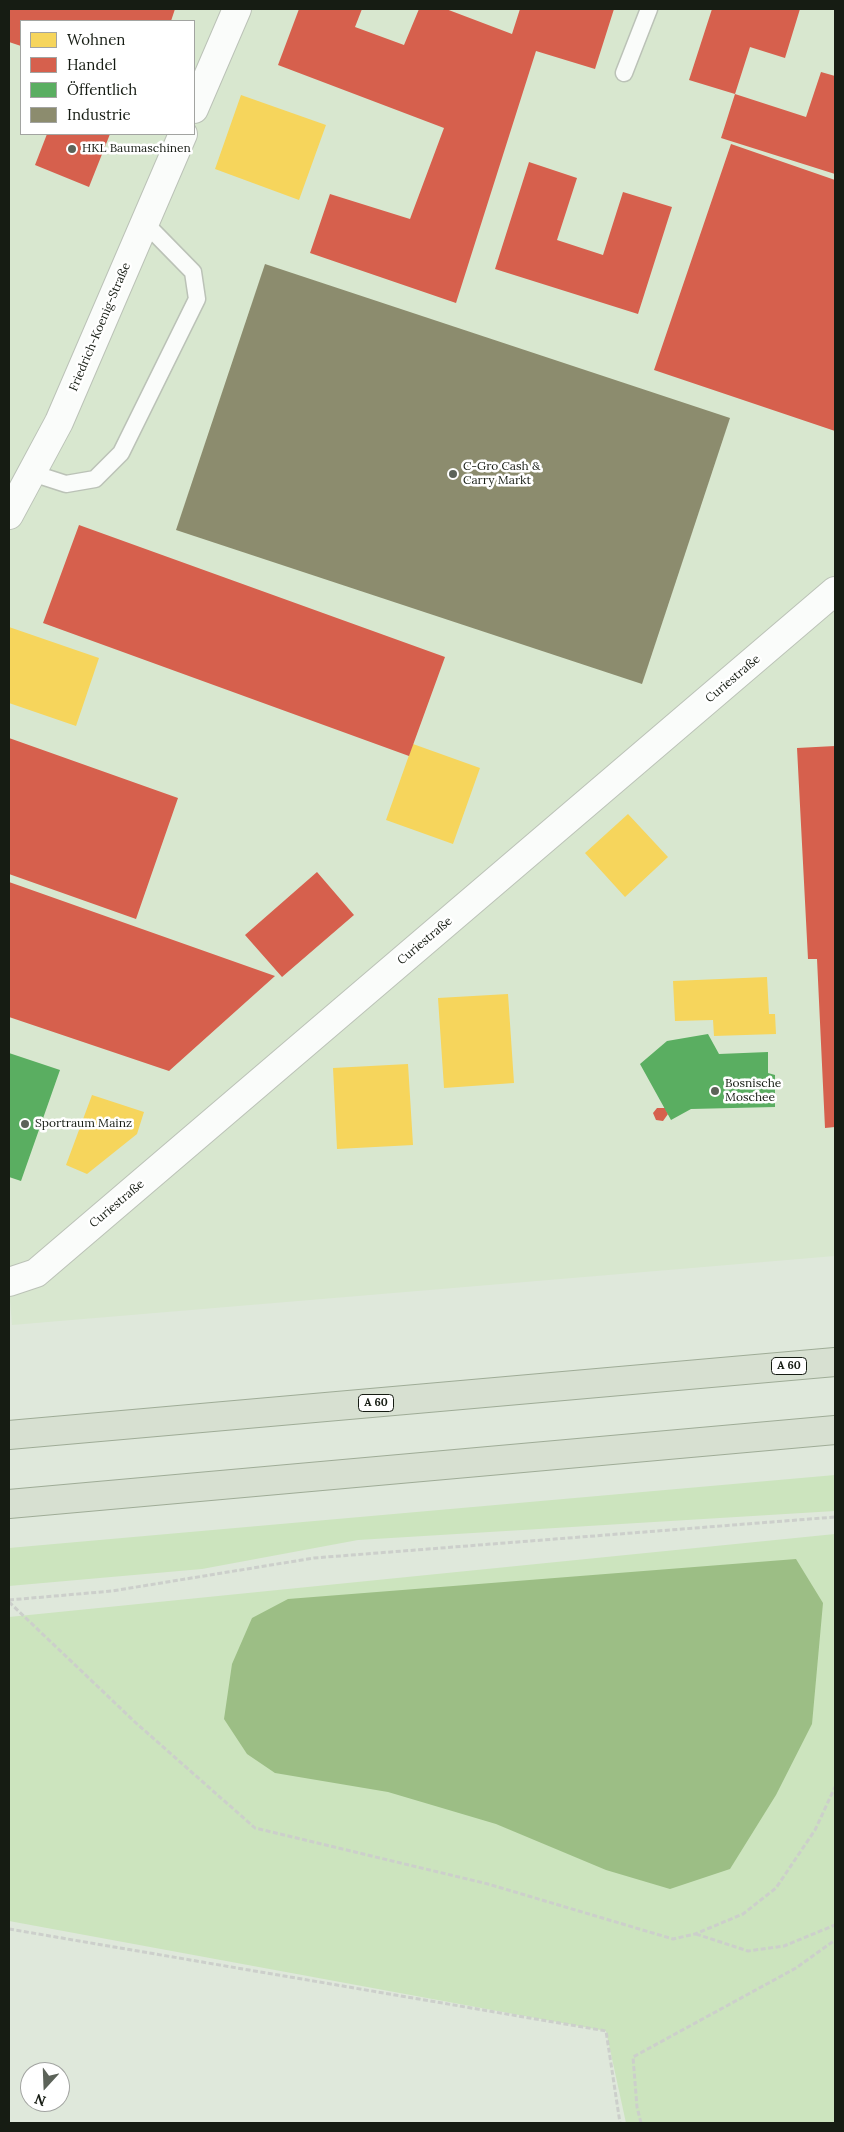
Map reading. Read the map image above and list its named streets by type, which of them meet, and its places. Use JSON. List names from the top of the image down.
{
  "streets": {
    "highway": ["A 60"],
    "street": ["Friedrich-Koenig-Straße", "Curiestraße"]
  },
  "places": [
    "HKL Baumaschinen",
    "C-Gro Cash & Carry Markt",
    "Bosnische Moschee",
    "Sportraum Mainz"
  ],
  "legend": [
    "Wohnen",
    "Handel",
    "Öffentlich",
    "Industrie"
  ],
  "north": "bottom"
}
